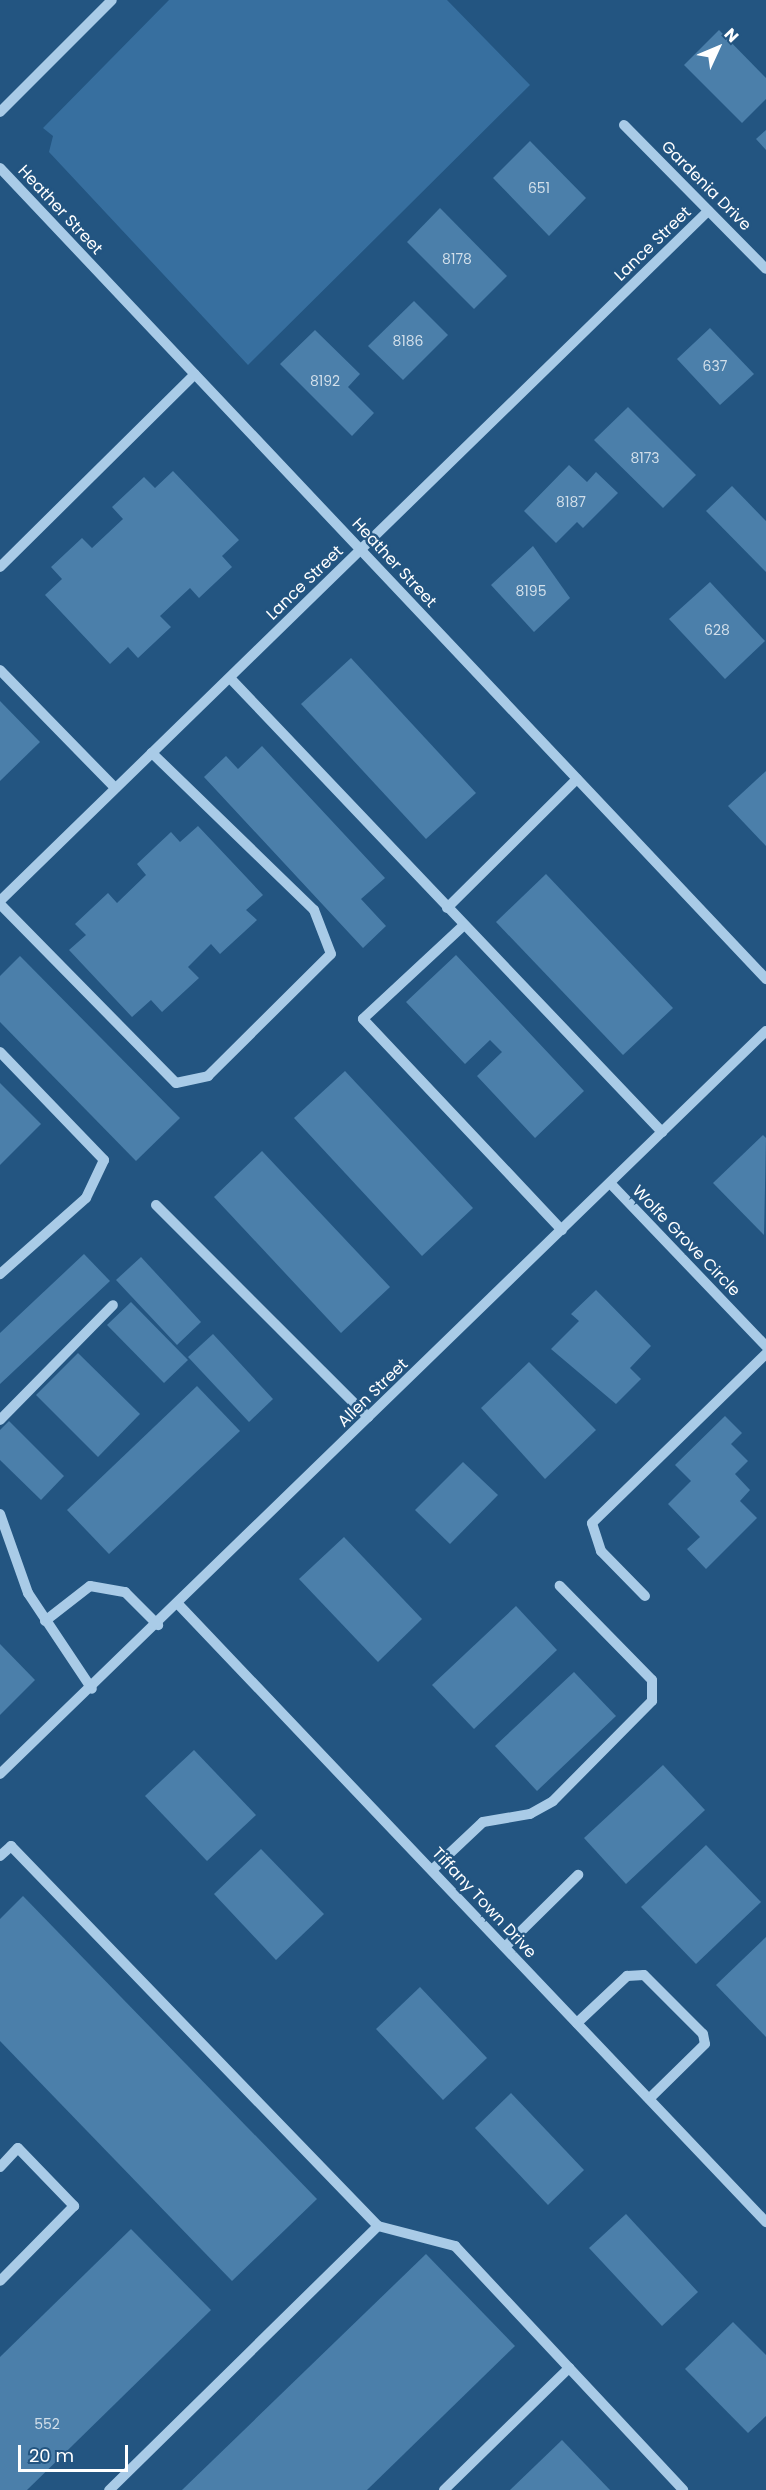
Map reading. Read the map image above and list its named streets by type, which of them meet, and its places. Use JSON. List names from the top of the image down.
{
  "streets": {
    "street": [
      "Gardenia Drive",
      "Heather Street",
      "Lance Street",
      "Wolfe Grove Circle",
      "Allen Street",
      "Tiffany Town Drive"
    ]
  },
  "crossings": [
    ["Gardenia Drive", "Lance Street"],
    ["Heather Street", "Lance Street"],
    ["Wolfe Grove Circle", "Allen Street"],
    ["Allen Street", "Tiffany Town Drive"]
  ],
  "house_numbers": [
    "651",
    "8178",
    "8186",
    "637",
    "8192",
    "8173",
    "8187",
    "8195",
    "628",
    "552"
  ],
  "scale_bar": "20 m",
  "north": "top right"
}
